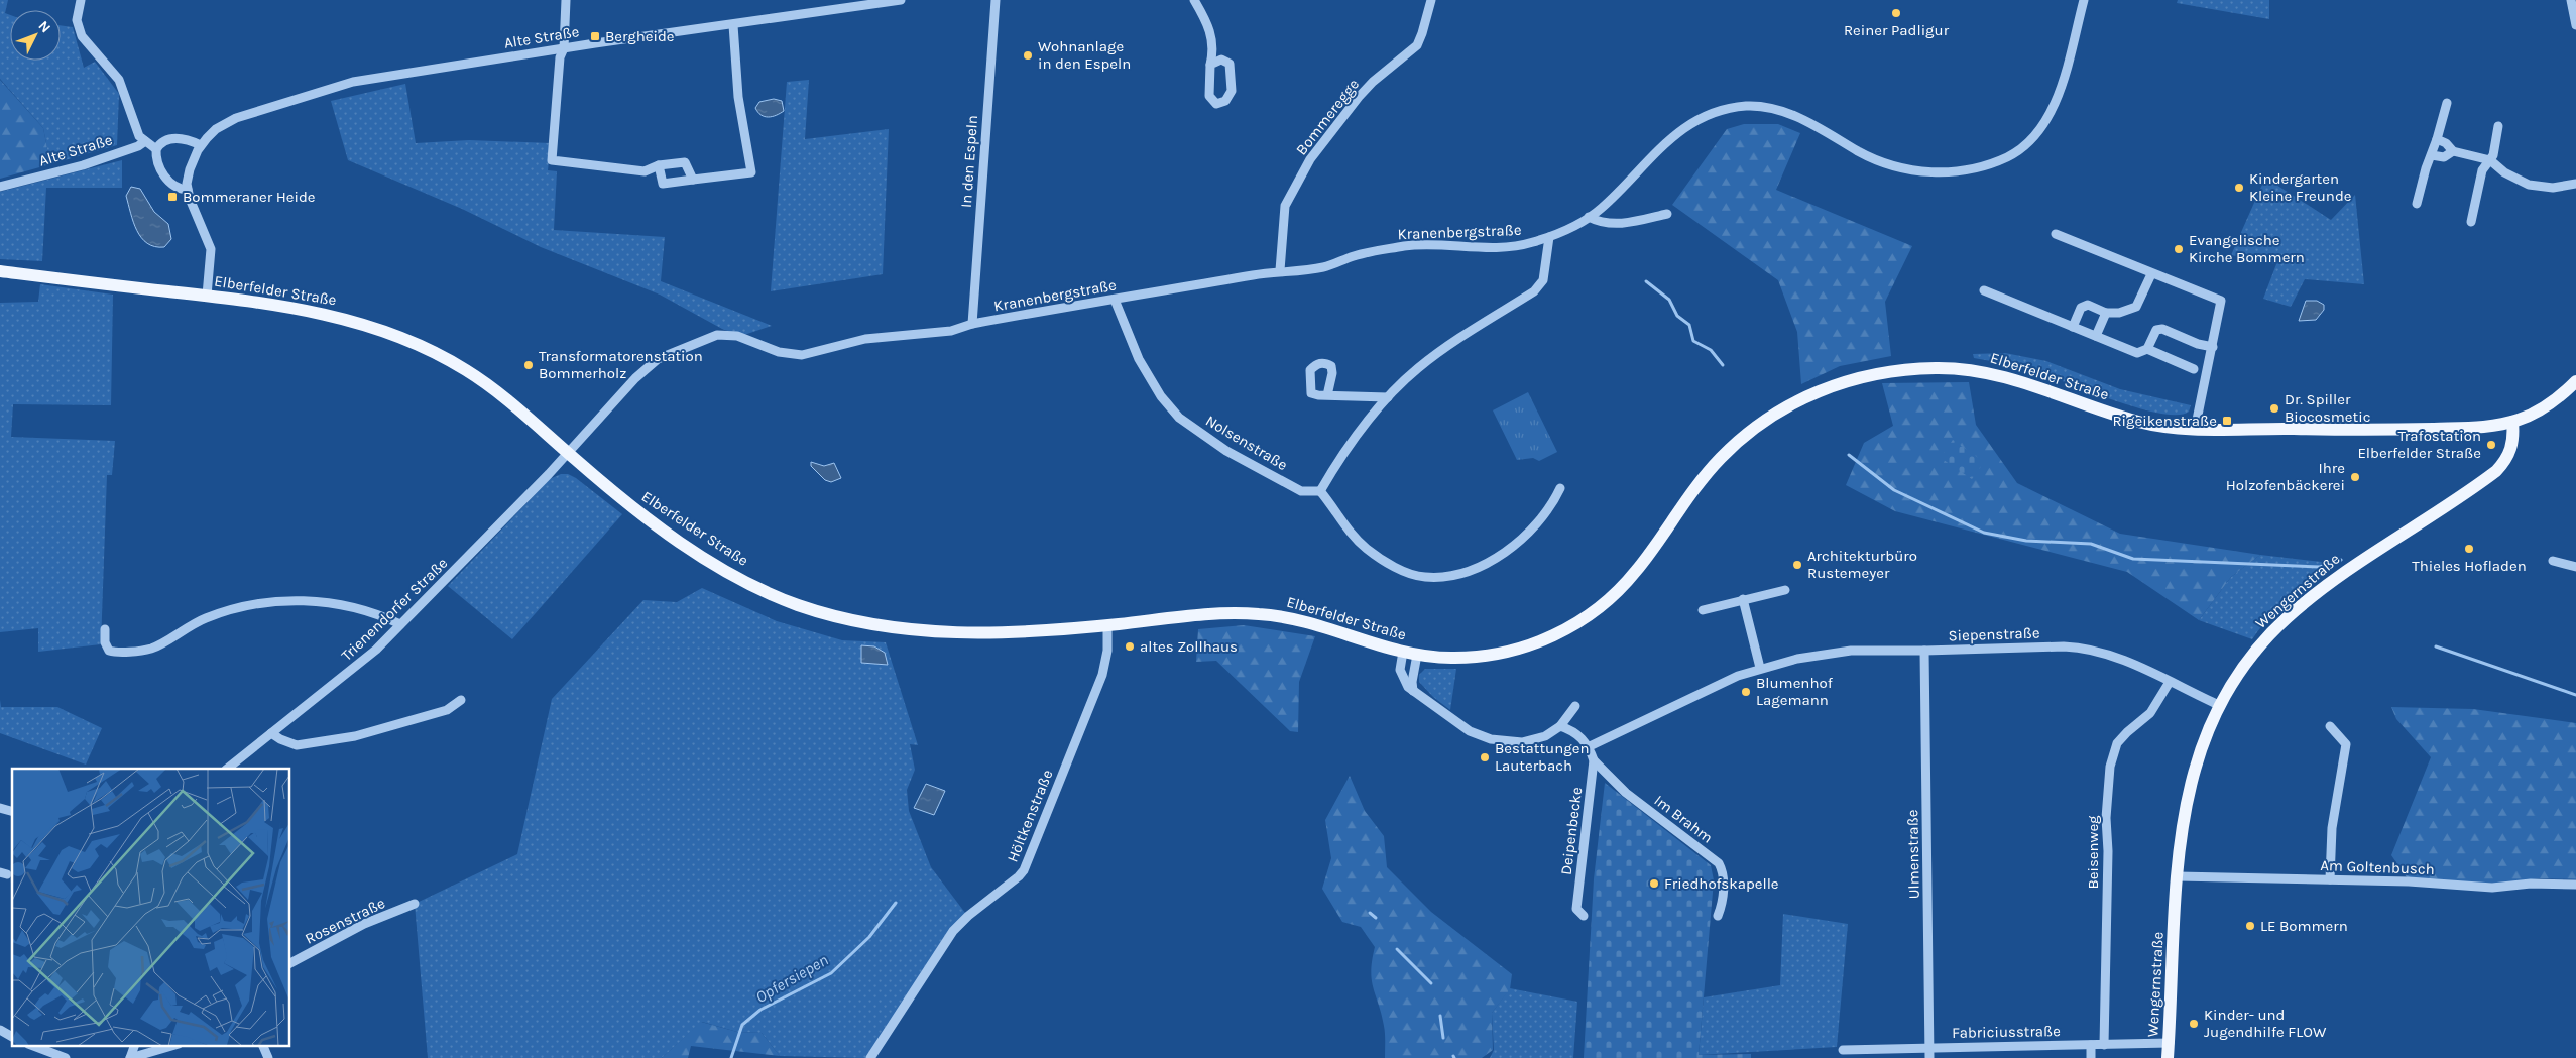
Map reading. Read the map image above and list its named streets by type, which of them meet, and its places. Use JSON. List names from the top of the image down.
{
  "streets": {
    "main road": ["Elberfelder Straße", "Wengernstraße"],
    "street": [
      "Alte Straße",
      "Bommeregge",
      "In den Espeln",
      "Kranenbergstraße",
      "Nolsenstraße",
      "Trienendorfer Straße",
      "Siepenstraße",
      "Höltkenstraße",
      "Im Brahm",
      "Deipenbecke",
      "Beisenweg",
      "Ulmenstraße",
      "Am Goltenbusch",
      "Rosenstraße",
      "Fabriciusstraße"
    ]
  },
  "crossings": [
    ["Bommeregge", "Kranenbergstraße"],
    ["In den Espeln", "Kranenbergstraße"],
    ["Kranenbergstraße", "Elberfelder Straße"],
    ["Kranenbergstraße", "Nolsenstraße"],
    ["Kranenbergstraße", "Trienendorfer Straße"],
    ["Elberfelder Straße", "Wengernstraße"],
    ["Elberfelder Straße", "Trienendorfer Straße"],
    ["Elberfelder Straße", "Höltkenstraße"],
    ["Wengernstraße", "Siepenstraße"],
    ["Wengernstraße", "Am Goltenbusch"],
    ["Wengernstraße", "Fabriciusstraße"],
    ["Siepenstraße", "Deipenbecke"],
    ["Siepenstraße", "Beisenweg"],
    ["Siepenstraße", "Ulmenstraße"],
    ["Im Brahm", "Deipenbecke"],
    ["Beisenweg", "Fabriciusstraße"],
    ["Ulmenstraße", "Fabriciusstraße"]
  ],
  "water": ["Opfersiepen"],
  "places": {
    "other": [
      "Reiner Padligur",
      "Wohnanlage in den Espeln",
      "Kindergarten Kleine Freunde",
      "Evangelische Kirche Bommern",
      "Transformatorenstation Bommerholz",
      "Dr. Spiller Biocosmetic",
      "Trafostation Elberfelder Straße",
      "Ihre Holzofenbäckerei",
      "Thieles Hofladen",
      "Architekturbüro Rustemeyer",
      "altes Zollhaus",
      "Blumenhof Lagemann",
      "Bestattungen Lauterbach",
      "Friedhofskapelle",
      "LE Bommern",
      "Kinder- und Jugendhilfe FLOW"
    ],
    "transit": ["Bergheide", "Bommeraner Heide", "Rigeikenstraße"]
  },
  "north": "top right"
}
